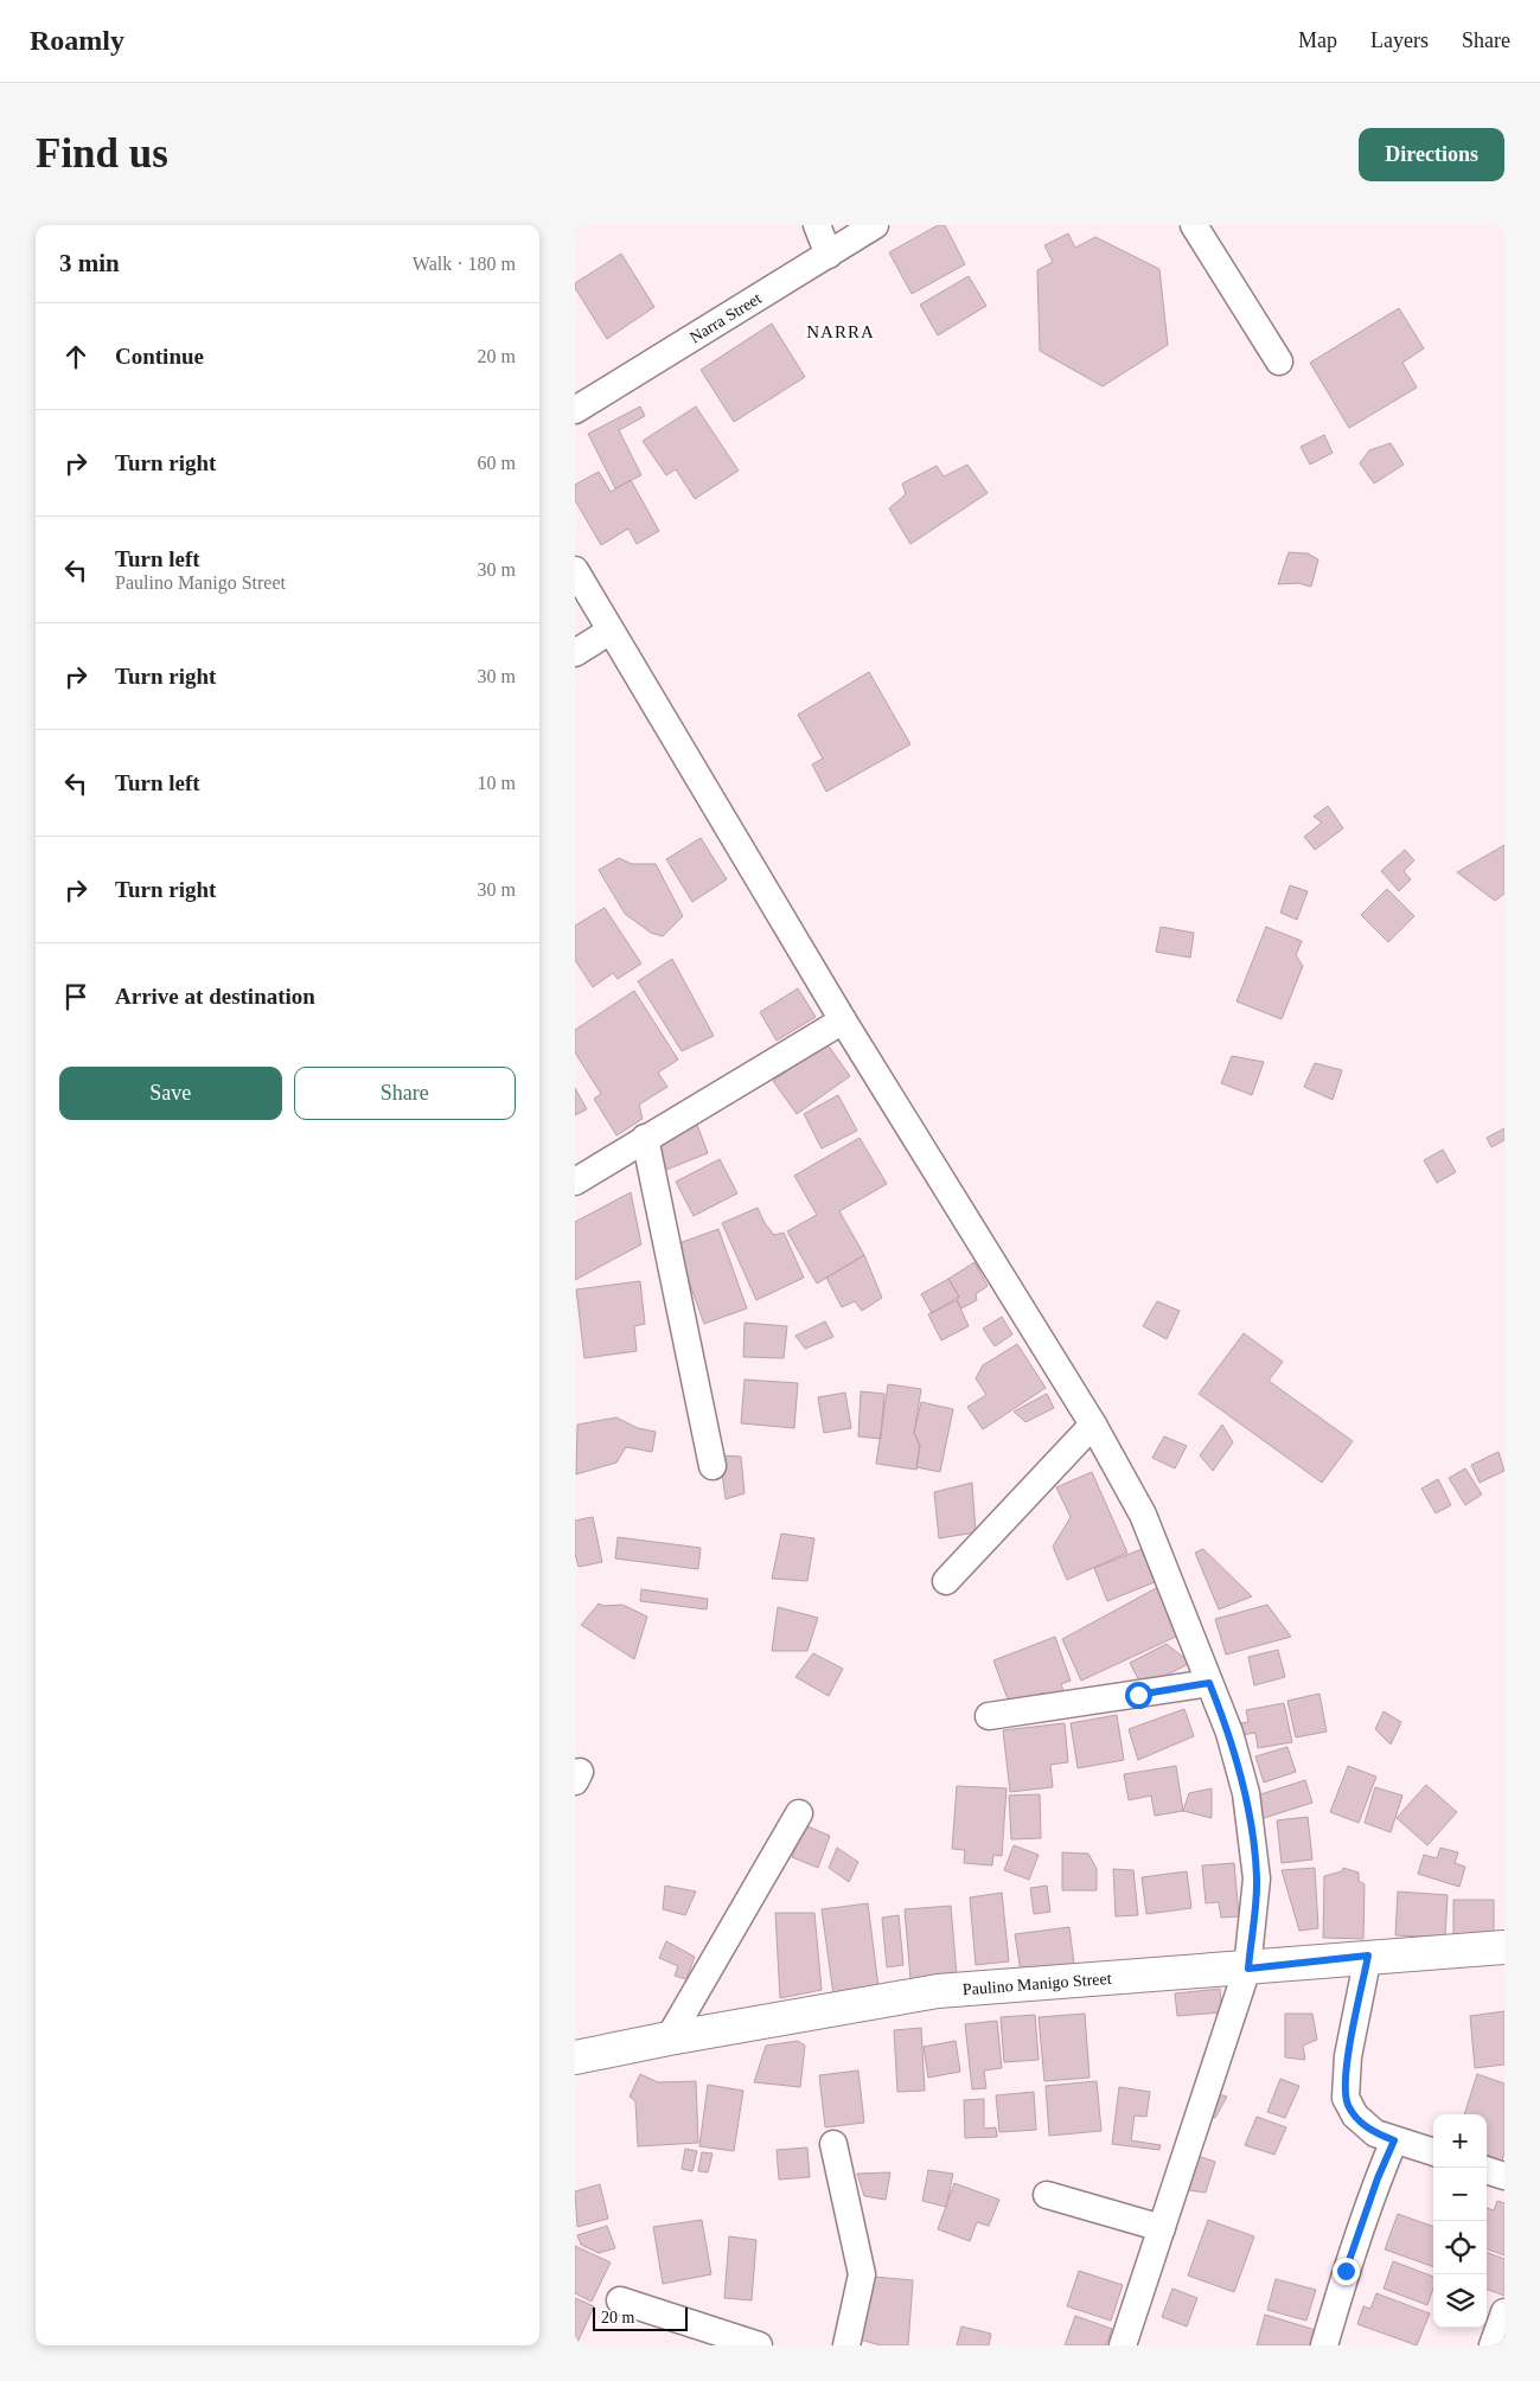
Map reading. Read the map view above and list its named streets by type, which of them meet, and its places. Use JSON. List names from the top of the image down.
{
  "streets": {
    "street": ["Narra Street", "Paulino Manigo Street"]
  },
  "districts": ["NARRA"],
  "scale_bar": "20 m",
  "page": {
    "header": "Roamly",
    "nav": ["Map", "Layers", "Share"],
    "buttons": [
      "Directions",
      ["Save", "Share"]
    ],
    "title": "Find us",
    "heading": ["3 min", "Walk · 180 m"],
    "list": [
      ["Continue", "20 m"],
      ["Turn right", "60 m"],
      ["Turn left", "Paulino Manigo Street", "30 m"],
      ["Turn right", "30 m"],
      ["Turn left", "10 m"],
      ["Turn right", "30 m"],
      "Arrive at destination"
    ],
    "map_buttons": ["+", "−"],
    "scale": "20 m"
  }
}
